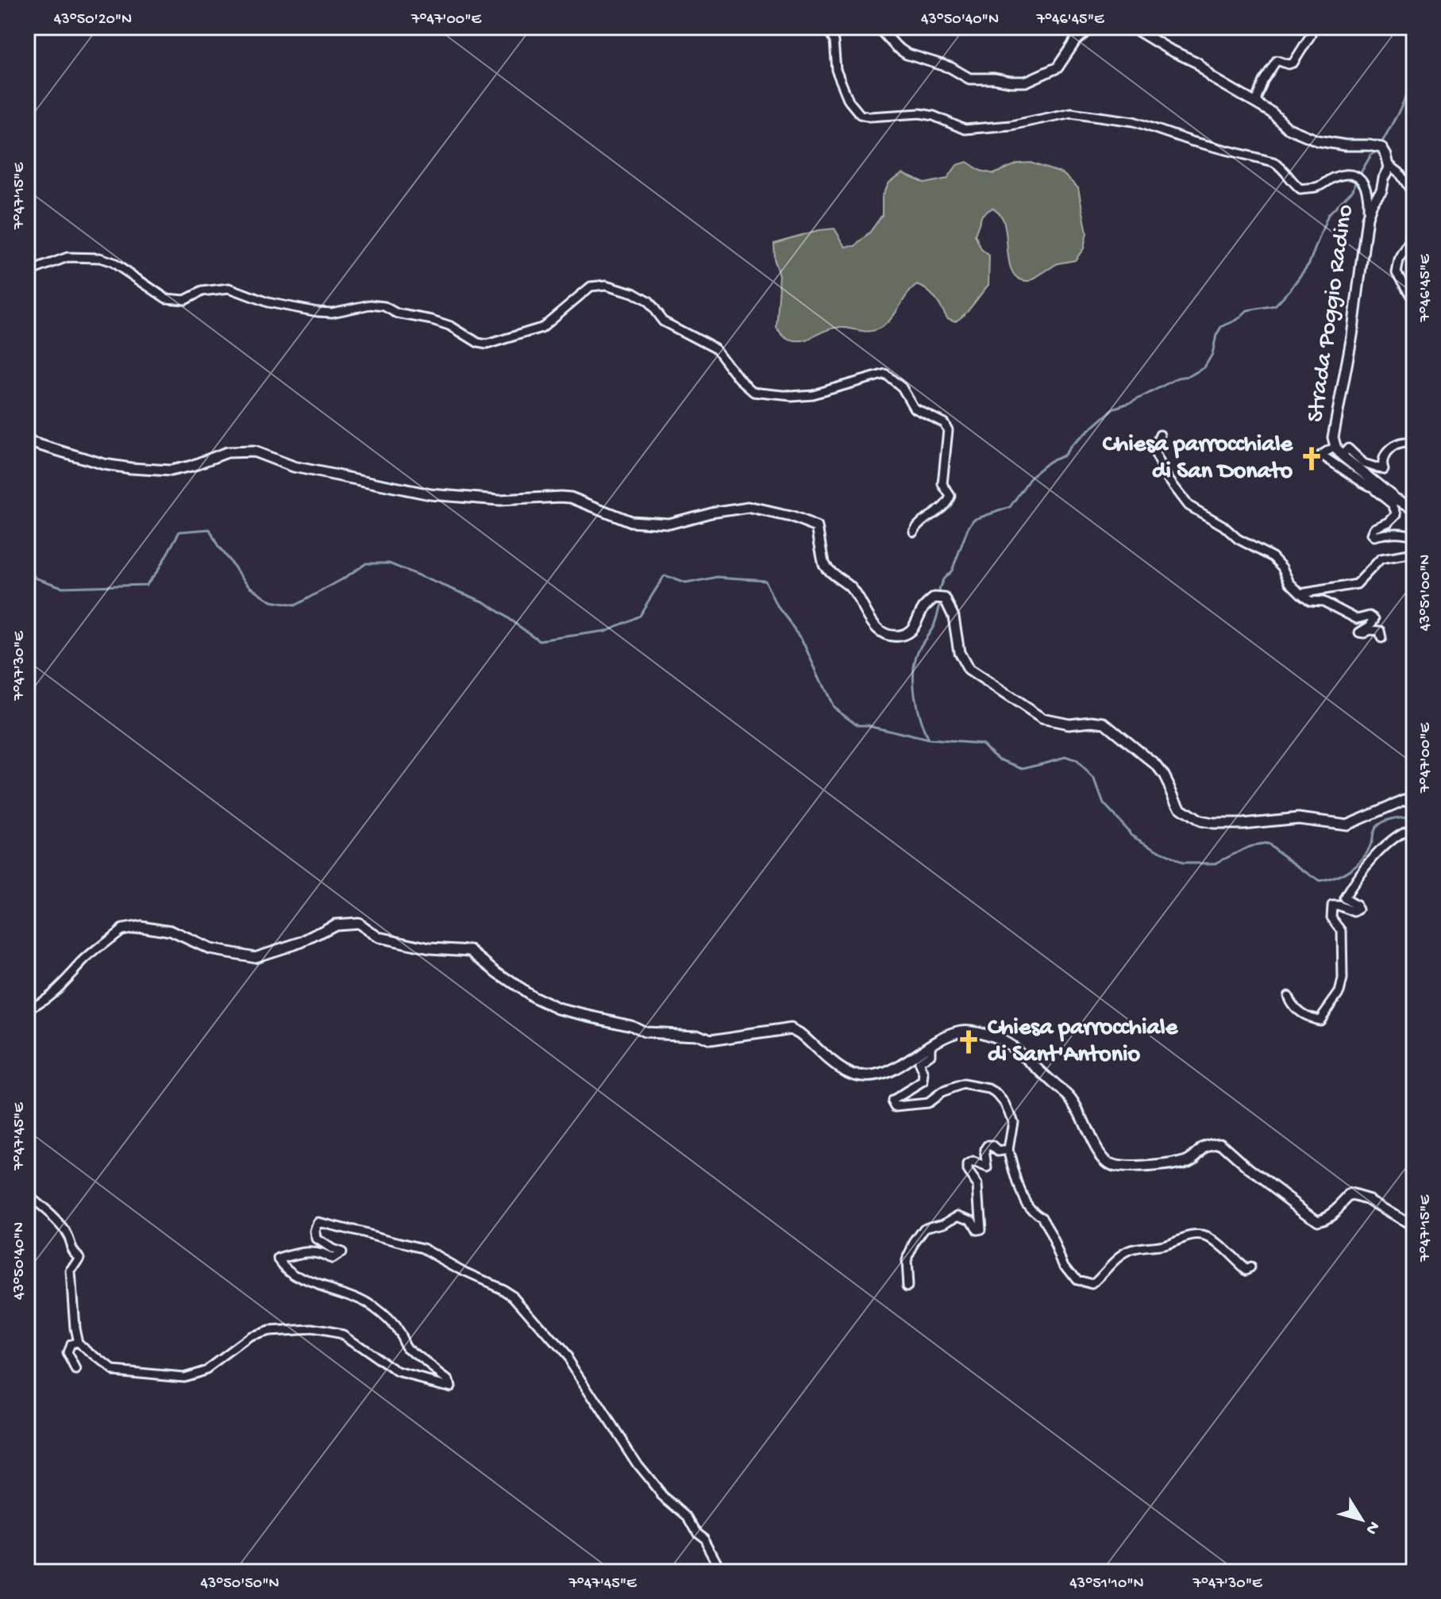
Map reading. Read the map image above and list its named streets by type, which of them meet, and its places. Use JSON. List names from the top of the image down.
{
  "streets": {
    "street": ["Strada Poggio Radino"]
  },
  "places": {
    "church": ["Chiesa parrocchiale di San Donato", "Chiesa parrocchiale di Sant'Antonio"]
  },
  "north": "bottom right",
  "coordinates": [
    "43°50'20\"N",
    "7°47'00\"E",
    "43°50'40\"N",
    "7°46'45\"E",
    "7°47'15\"E",
    "43°51'00\"N",
    "7°47'30\"E",
    "7°47'45\"E",
    "43°50'50\"N",
    "43°51'10\"N"
  ]
}
